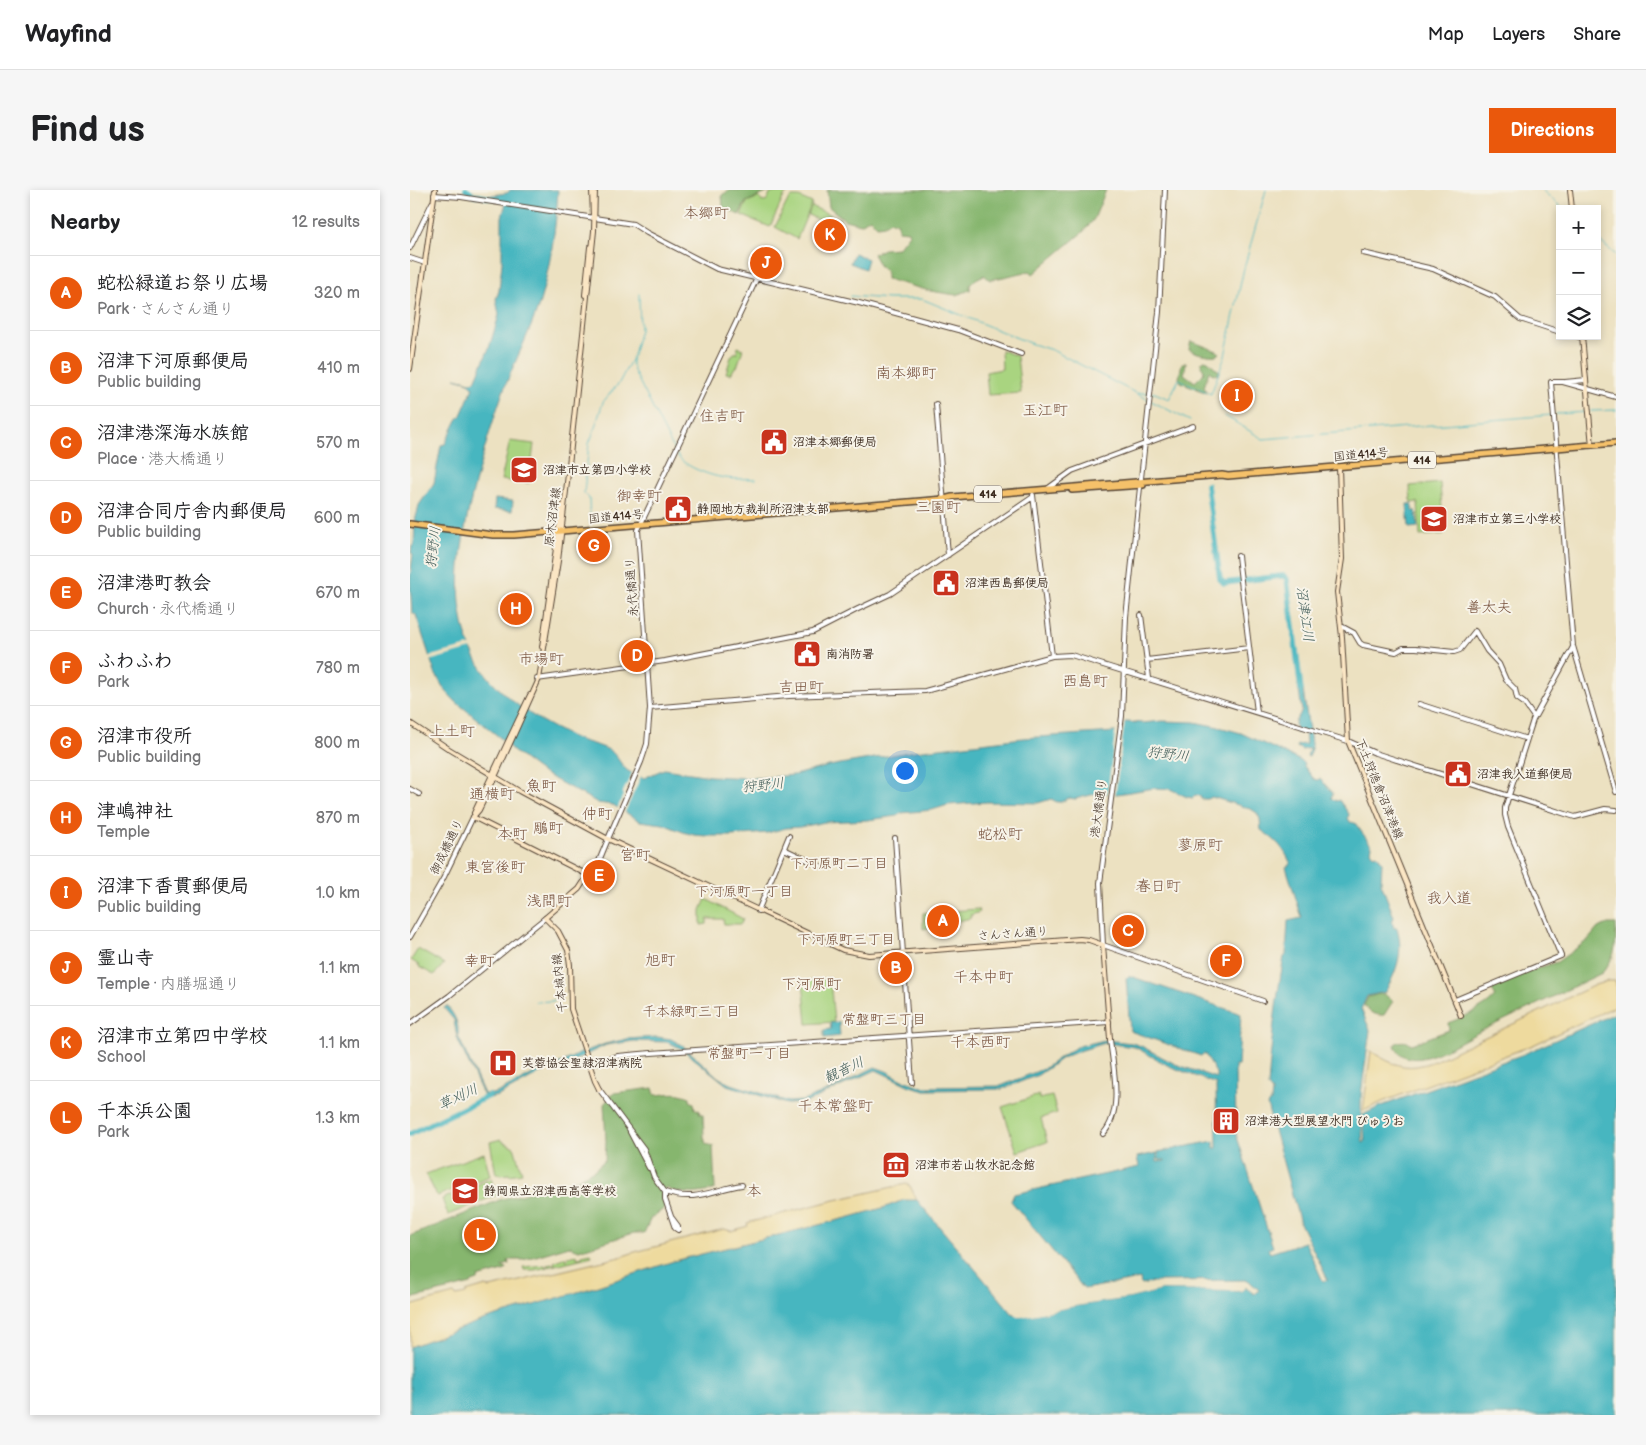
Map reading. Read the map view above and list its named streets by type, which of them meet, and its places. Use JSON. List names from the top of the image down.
{
  "streets": {
    "highway": ["国道414号", "414"],
    "main road": [
      "原木沼津線",
      "下土狩徳倉沼津港線",
      "港大橋通り",
      "さんさん通り",
      "千本城内線"
    ],
    "street": ["永代橋通り", "御成橋通り"]
  },
  "crossings": [
    ["国道414号", "原木沼津線"],
    ["国道414号", "永代橋通り"],
    ["国道414号", "下土狩徳倉沼津港線"],
    ["国道414号", "港大橋通り"],
    ["原木沼津線", "さんさん通り"],
    ["永代橋通り", "さんさん通り"],
    ["港大橋通り", "さんさん通り"]
  ],
  "districts": [
    "本郷町",
    "南本郷町",
    "玉江町",
    "住吉町",
    "御幸町",
    "三園町",
    "善太夫",
    "市場町",
    "西島町",
    "吉田町",
    "上土町",
    "魚町",
    "通横町",
    "仲町",
    "鵰町",
    "本町",
    "蛇松町",
    "蓼原町",
    "宮町",
    "下河原町二丁目",
    "東宮後町",
    "春日町",
    "下河原町一丁目",
    "我入道",
    "浅間町",
    "下河原町三丁目",
    "旭町",
    "幸町",
    "千本中町",
    "下河原町",
    "千本緑町三丁目",
    "常盤町三丁目",
    "千本西町",
    "常盤町一丁目",
    "千本常盤町",
    "本"
  ],
  "water": [
    "狩野川",
    "沼津江川",
    "観音川",
    "草刈川"
  ],
  "places": {
    "public building": [
      "沼津本郷郵便局",
      "静岡地方裁判所沼津支部",
      "沼津西島郵便局",
      "南消防署",
      "沼津我入道郵便局"
    ],
    "school or university": ["沼津市立第四小学校", "沼津市立第三小学校", "静岡県立沼津西高等学校"],
    "hospital": ["芙蓉協会聖隷沼津病院"],
    "building": ["沼津港大型展望水門 びゅうお"],
    "museum": ["沼津市若山牧水記念館"]
  },
  "page": {
    "header": "Wayfind",
    "nav": ["Map", "Layers", "Share"],
    "buttons": "Directions",
    "title": "Find us",
    "heading": ["Nearby", "12 results"],
    "map_buttons": ["+", "−"],
    "pins": [
      "K",
      "J",
      "I",
      "G",
      "H",
      "D",
      "E",
      "A",
      "C",
      "F",
      "B",
      "L"
    ],
    "list": [
      {
        "mark": "A",
        "name": "蛇松緑道お祭り広場",
        "note": "Park · さんさん通り",
        "value": "320 m"
      },
      {
        "mark": "B",
        "name": "沼津下河原郵便局",
        "note": "Public building",
        "value": "410 m"
      },
      {
        "mark": "C",
        "name": "沼津港深海水族館",
        "note": "Place · 港大橋通り",
        "value": "570 m"
      },
      {
        "mark": "D",
        "name": "沼津合同庁舎内郵便局",
        "note": "Public building",
        "value": "600 m"
      },
      {
        "mark": "E",
        "name": "沼津港町教会",
        "note": "Church · 永代橋通り",
        "value": "670 m"
      },
      {
        "mark": "F",
        "name": "ふわふわ",
        "note": "Park",
        "value": "780 m"
      },
      {
        "mark": "G",
        "name": "沼津市役所",
        "note": "Public building",
        "value": "800 m"
      },
      {
        "mark": "H",
        "name": "津嶋神社",
        "note": "Temple",
        "value": "870 m"
      },
      {
        "mark": "I",
        "name": "沼津下香貫郵便局",
        "note": "Public building",
        "value": "1.0 km"
      },
      {
        "mark": "J",
        "name": "霊山寺",
        "note": "Temple · 内膳堀通り",
        "value": "1.1 km"
      },
      {
        "mark": "K",
        "name": "沼津市立第四中学校",
        "note": "School",
        "value": "1.1 km"
      },
      {
        "mark": "L",
        "name": "千本浜公園",
        "note": "Park",
        "value": "1.3 km"
      }
    ]
  }
}
